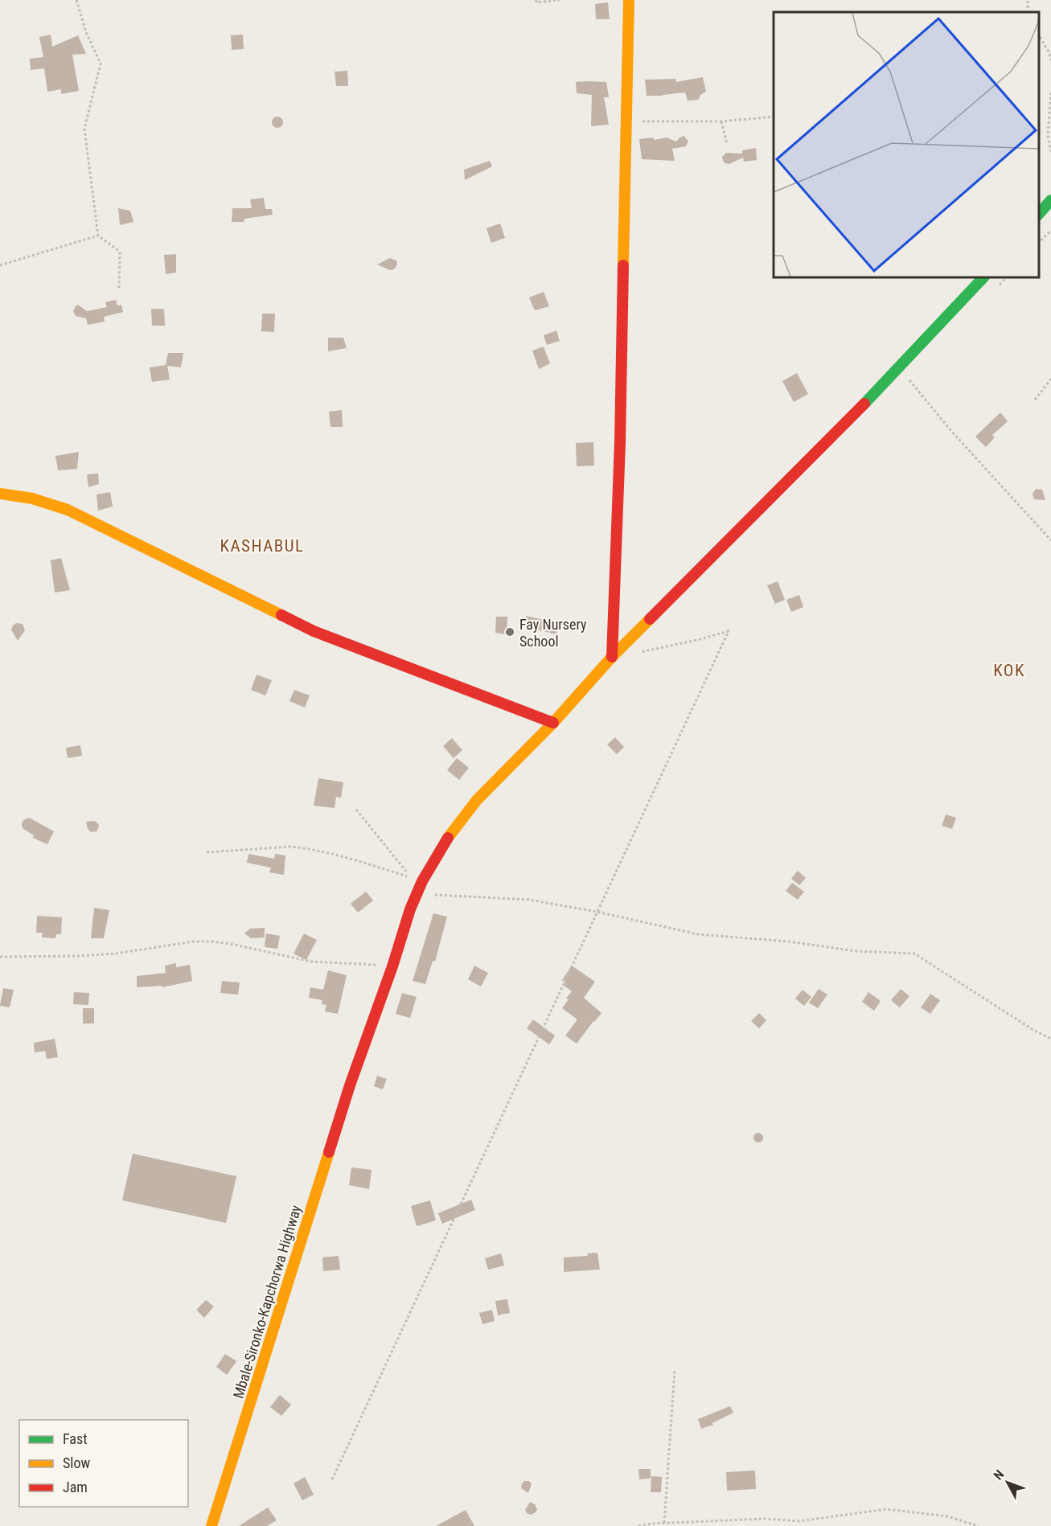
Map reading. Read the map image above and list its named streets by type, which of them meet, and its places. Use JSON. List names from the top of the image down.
{
  "streets": {
    "main road": ["Mbale-Sironko-Kapchorwa Highway"]
  },
  "districts": ["KASHABUL", "KOK"],
  "places": ["Fay Nursery School"],
  "legend": ["Fast", "Slow", "Jam"],
  "north": "top left"
}
